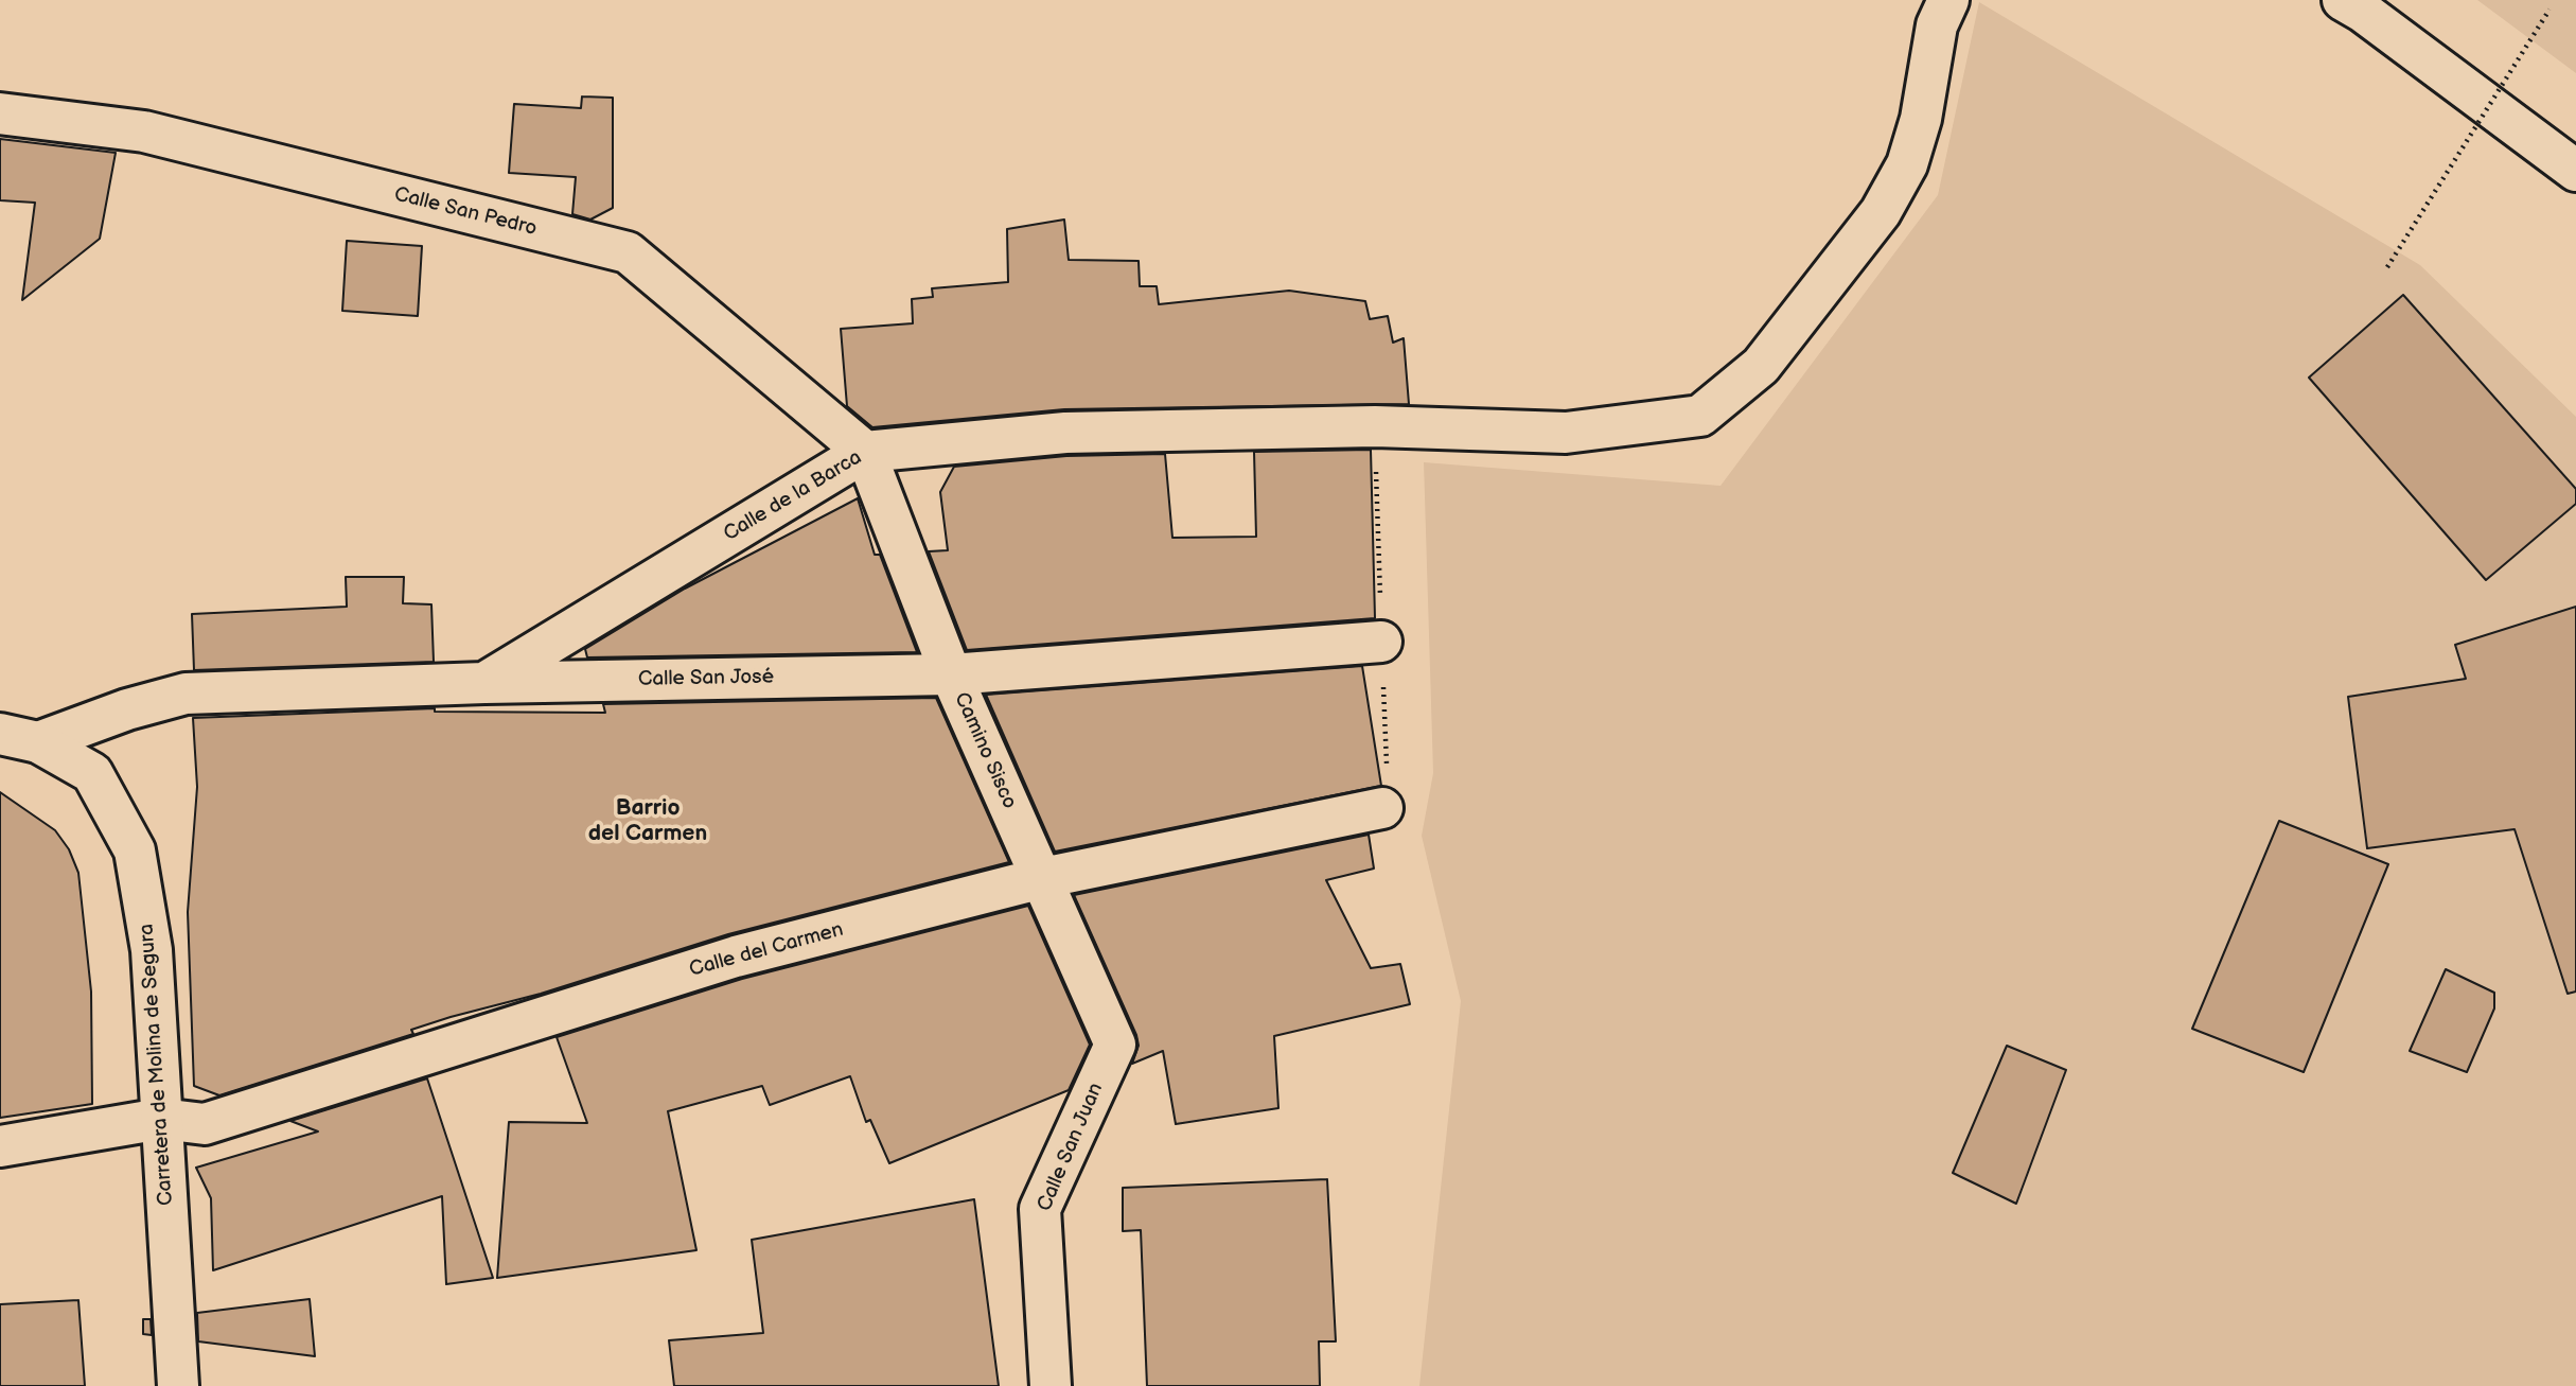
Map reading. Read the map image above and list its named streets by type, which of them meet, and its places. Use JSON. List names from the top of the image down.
{
  "streets": {
    "street": [
      "Calle San Pedro",
      "Calle de la Barca",
      "Calle San José",
      "Camino Sisco",
      "Calle del Carmen",
      "Carretera de Molina de Segura",
      "Calle San Juan"
    ]
  },
  "crossings": [
    ["Calle San Pedro", "Calle de la Barca"],
    ["Calle San Pedro", "Camino Sisco"],
    ["Calle de la Barca", "Calle San José"],
    ["Calle de la Barca", "Camino Sisco"],
    ["Calle San José", "Camino Sisco"],
    ["Calle San José", "Carretera de Molina de Segura"],
    ["Camino Sisco", "Calle del Carmen"],
    ["Camino Sisco", "Calle San Juan"],
    ["Calle del Carmen", "Carretera de Molina de Segura"]
  ],
  "districts": ["Barrio del Carmen"]
}
